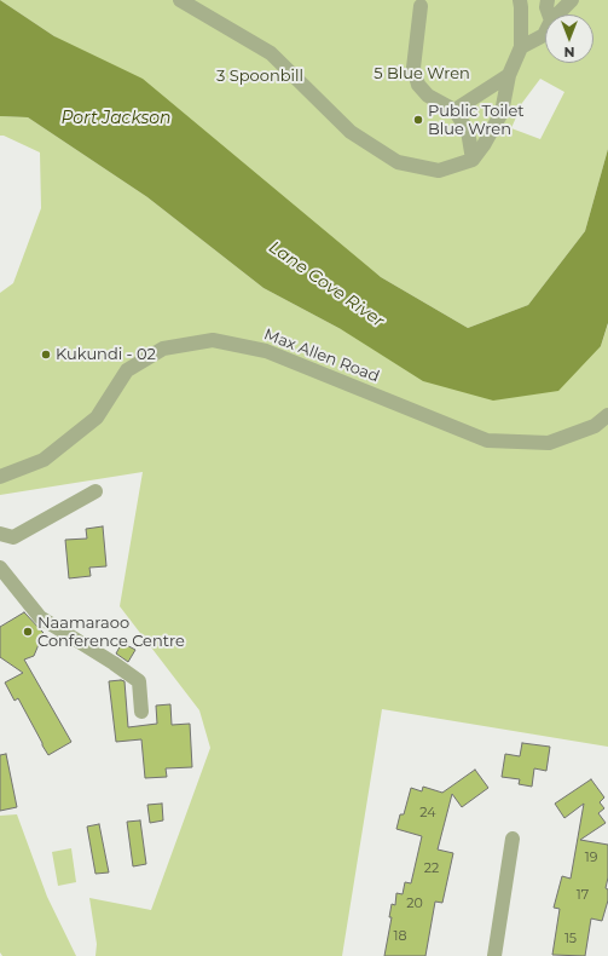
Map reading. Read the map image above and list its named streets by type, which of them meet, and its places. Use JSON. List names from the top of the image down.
{
  "streets": {
    "street": ["Max Allen Road"]
  },
  "water": ["Port Jackson", "Lane Cove River"],
  "parks": ["5 Blue Wren", "3 Spoonbill"],
  "places": ["Public Toilet Blue Wren", "Kukundi - 02", "Naamaraoo Conference Centre"],
  "house_numbers": [
    "24",
    "19",
    "22",
    "17",
    "20",
    "18",
    "15"
  ],
  "north": "bottom"
}
